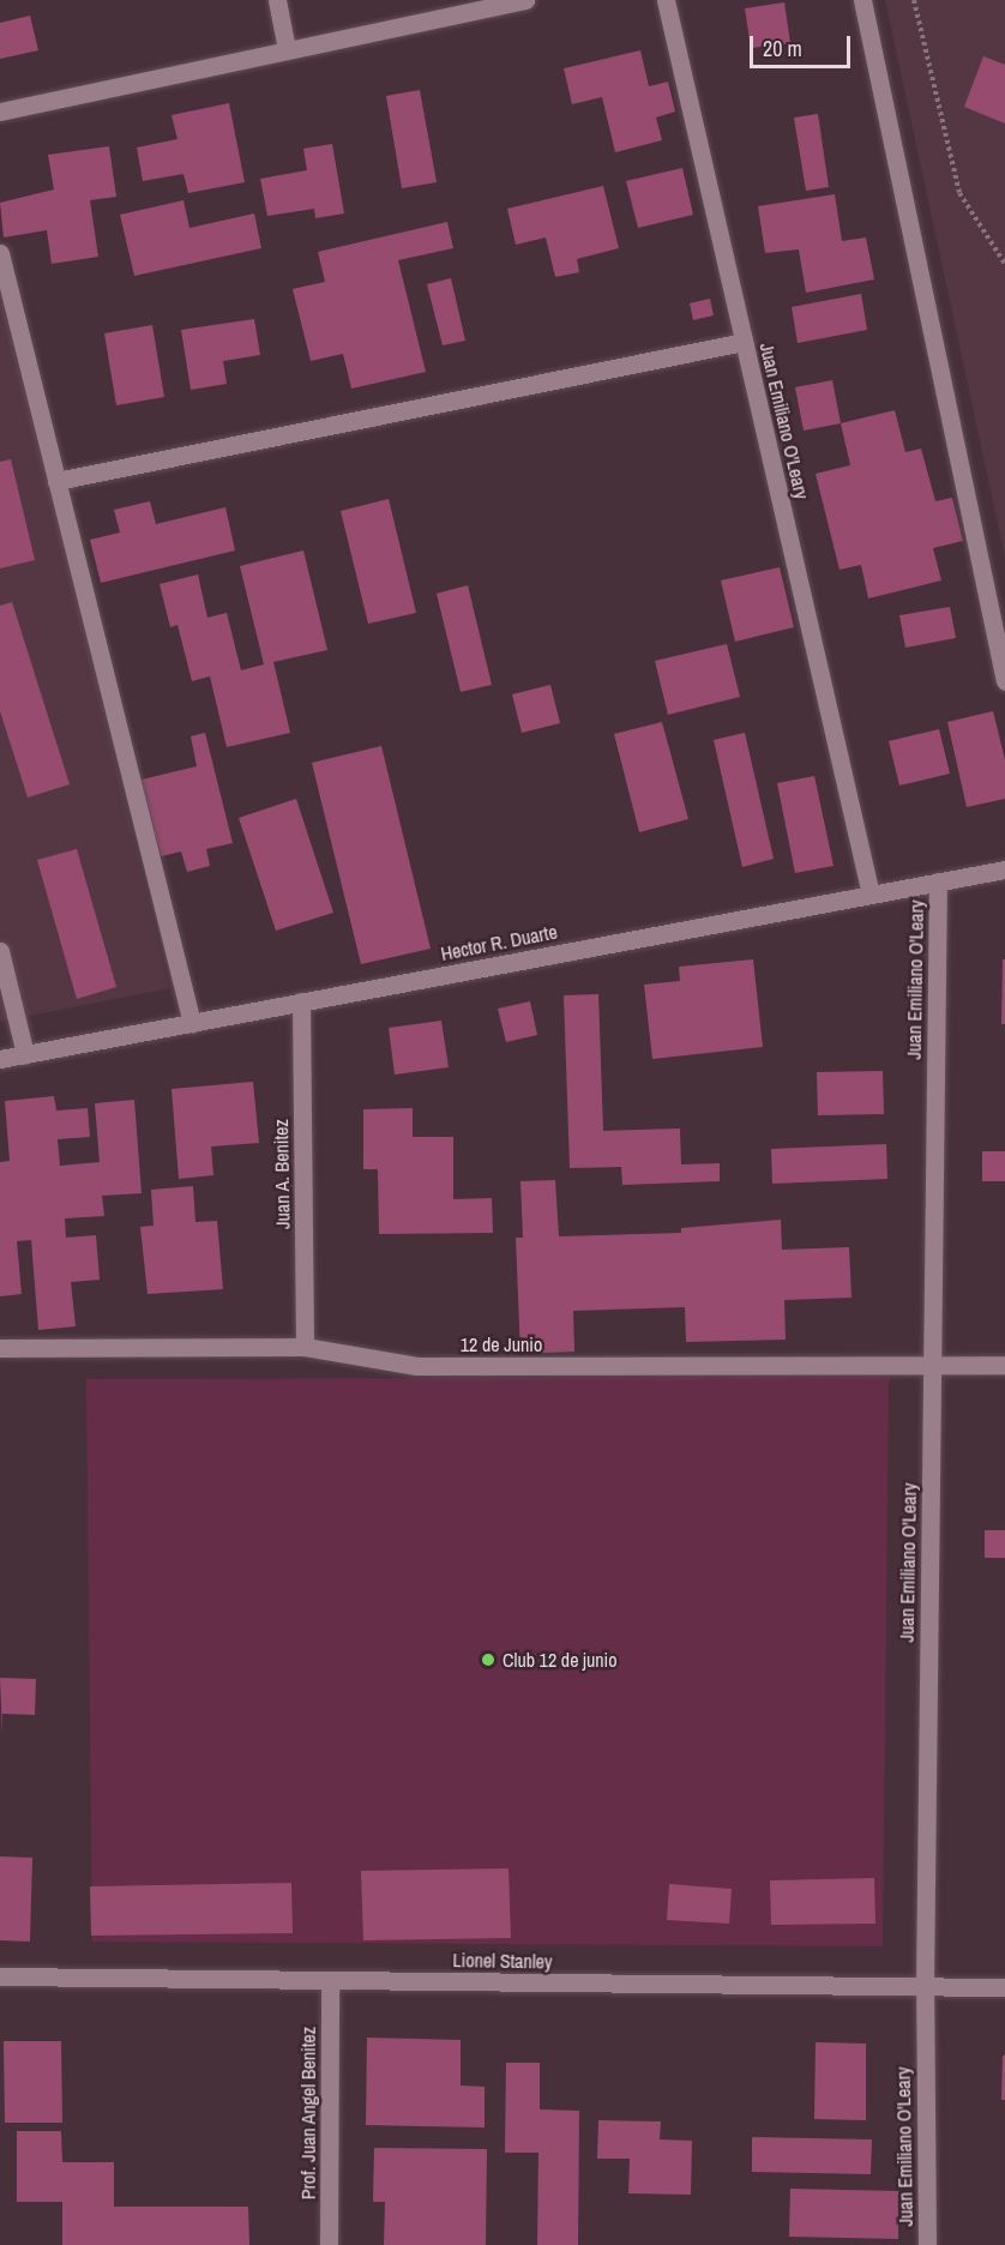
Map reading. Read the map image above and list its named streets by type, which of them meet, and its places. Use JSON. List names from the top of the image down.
{
  "streets": {
    "street": [
      "Juan Emiliano O'Leary",
      "Hector R. Duarte",
      "Juan A. Benitez",
      "12 de Junio",
      "Lionel Stanley",
      "Prof. Juan Angel Benitez"
    ]
  },
  "crossings": [
    ["Juan Emiliano O'Leary", "Hector R. Duarte"],
    ["Juan Emiliano O'Leary", "12 de Junio"],
    ["Juan Emiliano O'Leary", "Lionel Stanley"],
    ["Hector R. Duarte", "Juan A. Benitez"],
    ["Juan A. Benitez", "12 de Junio"],
    ["Lionel Stanley", "Prof. Juan Angel Benitez"]
  ],
  "places": ["Club 12 de junio"],
  "scale_bar": "20 m"
}
